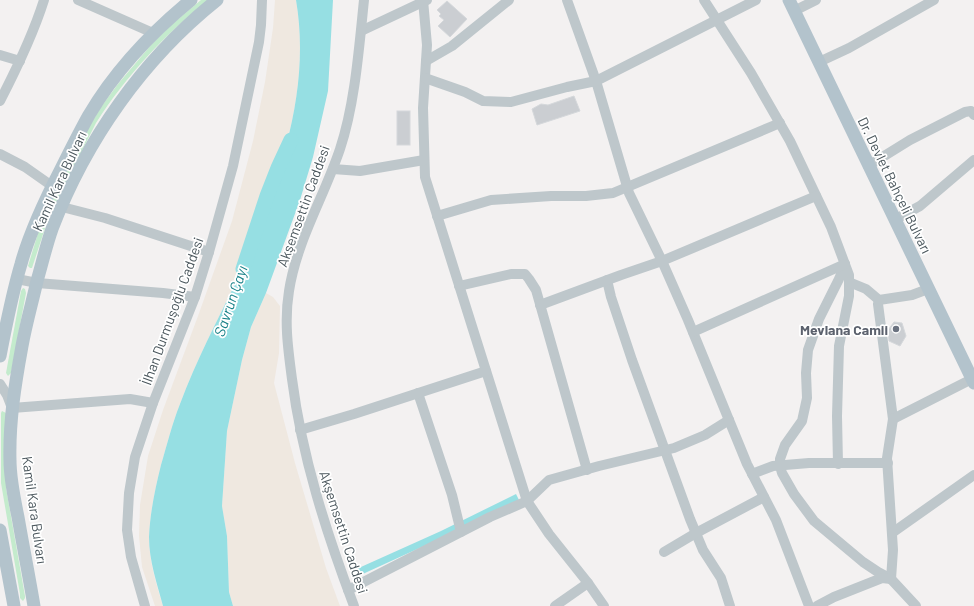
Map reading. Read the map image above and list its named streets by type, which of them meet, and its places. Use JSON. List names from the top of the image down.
{
  "streets": {
    "main road": ["Kamil Kara Bulvarı", "Dr. Devlet Bahçeli Bulvarı"],
    "street": ["Akşemsettin Caddesi", "İlhan Durmuşoğlu Caddesi"]
  },
  "water": ["Savrun Çayı"],
  "places": ["Mevlana Camii"]
}
